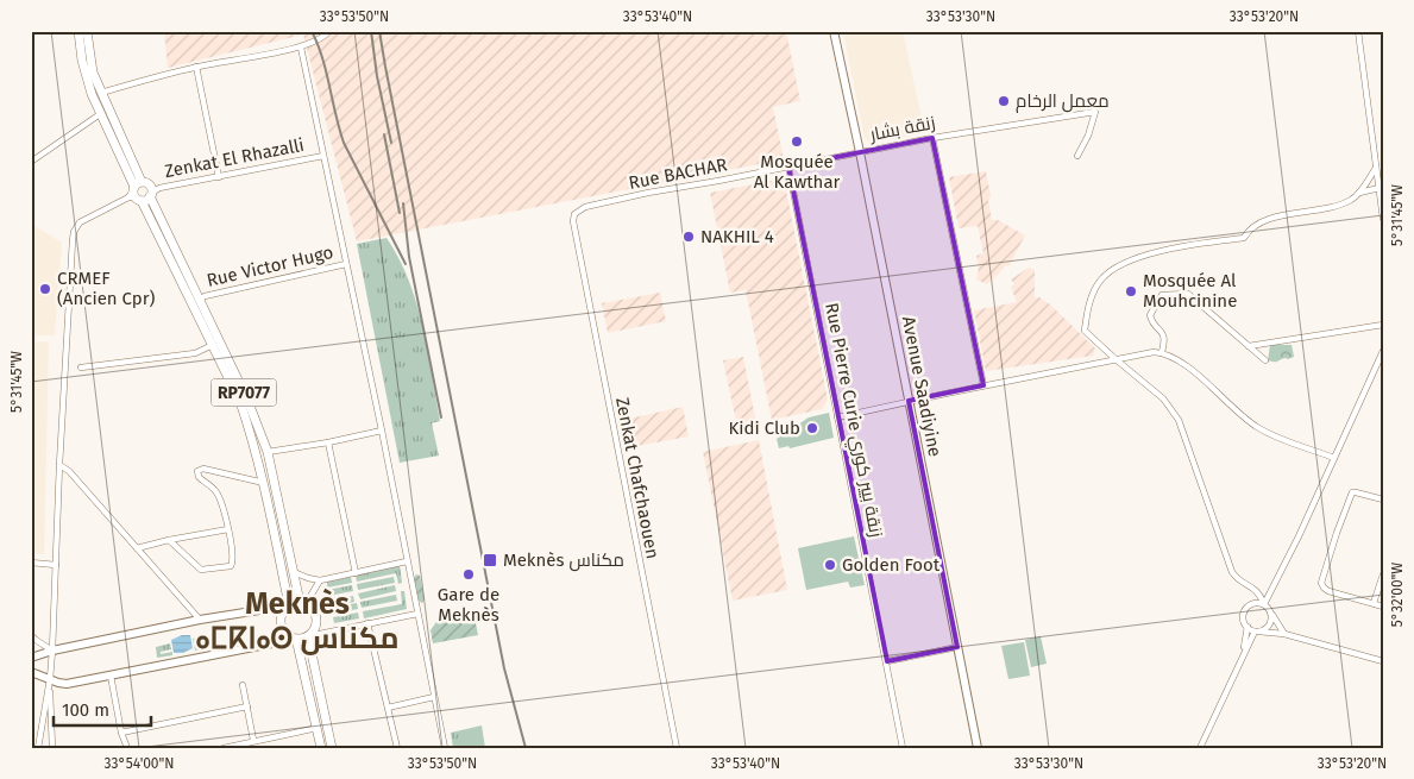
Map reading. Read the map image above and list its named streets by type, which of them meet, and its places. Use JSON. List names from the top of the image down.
{
  "streets": {
    "main road": ["Avenue Saadiyine", "RP7077"],
    "street": [
      "زنقة بشار",
      "Zenkat El Rhazalli",
      "Rue BACHAR",
      "Rue Victor Hugo",
      "Rue Pierre Curie زنقة بيير كوري",
      "Zenkat Chafchaouen"
    ]
  },
  "crossings": [
    ["زنقة بشار", "Rue BACHAR"],
    ["زنقة بشار", "Avenue Saadiyine"],
    ["زنقة بشار", "Rue Pierre Curie زنقة بيير كوري"],
    ["Zenkat El Rhazalli", "RP7077"],
    ["Rue BACHAR", "Rue Pierre Curie زنقة بيير كوري"],
    ["Rue BACHAR", "Zenkat Chafchaouen"],
    ["Rue Victor Hugo", "RP7077"]
  ],
  "districts": ["Meknès ⴰⵎⴽⵏⴰⵙ مكناس"],
  "places": {
    "other": [
      "معمل الرخام",
      "Mosquée Al Kawthar",
      "NAKHIL 4",
      "CRMEF (Ancien Cpr)",
      "Mosquée Al Mouhcinine",
      "Kidi Club",
      "Golden Foot",
      "Gare de Meknès"
    ],
    "transit": ["Meknès مكناس"]
  },
  "scale_bar": "100 m",
  "coordinates": [
    "33°53'50\"N",
    "33°53'40\"N",
    "33°53'30\"N",
    "33°53'20\"N",
    "5°31'45\"W",
    "5°32'00\"W",
    "33°54'00\"N"
  ]
}
